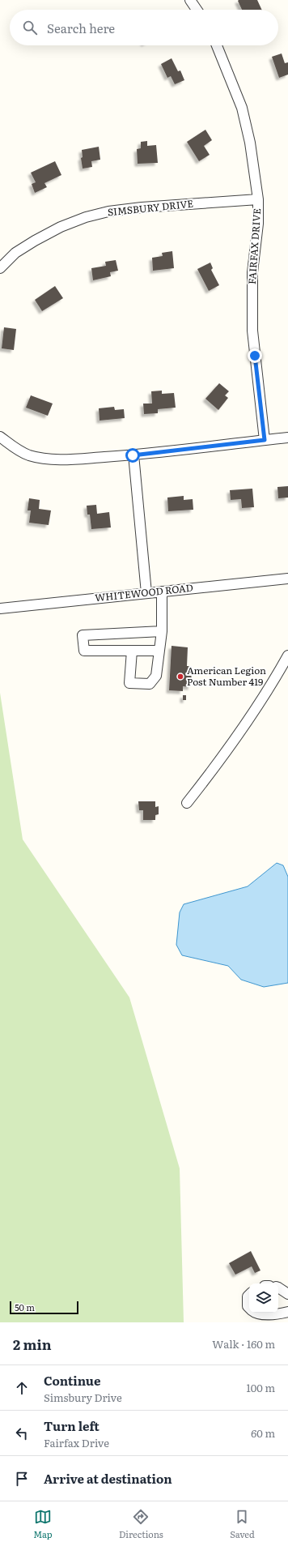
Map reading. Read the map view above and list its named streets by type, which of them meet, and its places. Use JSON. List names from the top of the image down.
{
  "streets": {
    "street": ["SIMSBURY DRIVE", "FAIRFAX DRIVE", "WHITEWOOD ROAD"]
  },
  "crossings": [
    ["SIMSBURY DRIVE", "FAIRFAX DRIVE"]
  ],
  "places": ["American Legion Post Number 419"],
  "scale_bar": "50 m",
  "page": {
    "search": "Search here",
    "scale": "50 m",
    "heading": ["2 min", "Walk · 160 m"],
    "list": [
      ["Continue", "Simsbury Drive", "100 m"],
      ["Turn left", "Fairfax Drive", "60 m"],
      "Arrive at destination"
    ],
    "nav": ["Map", "Directions", "Saved"]
  }
}
